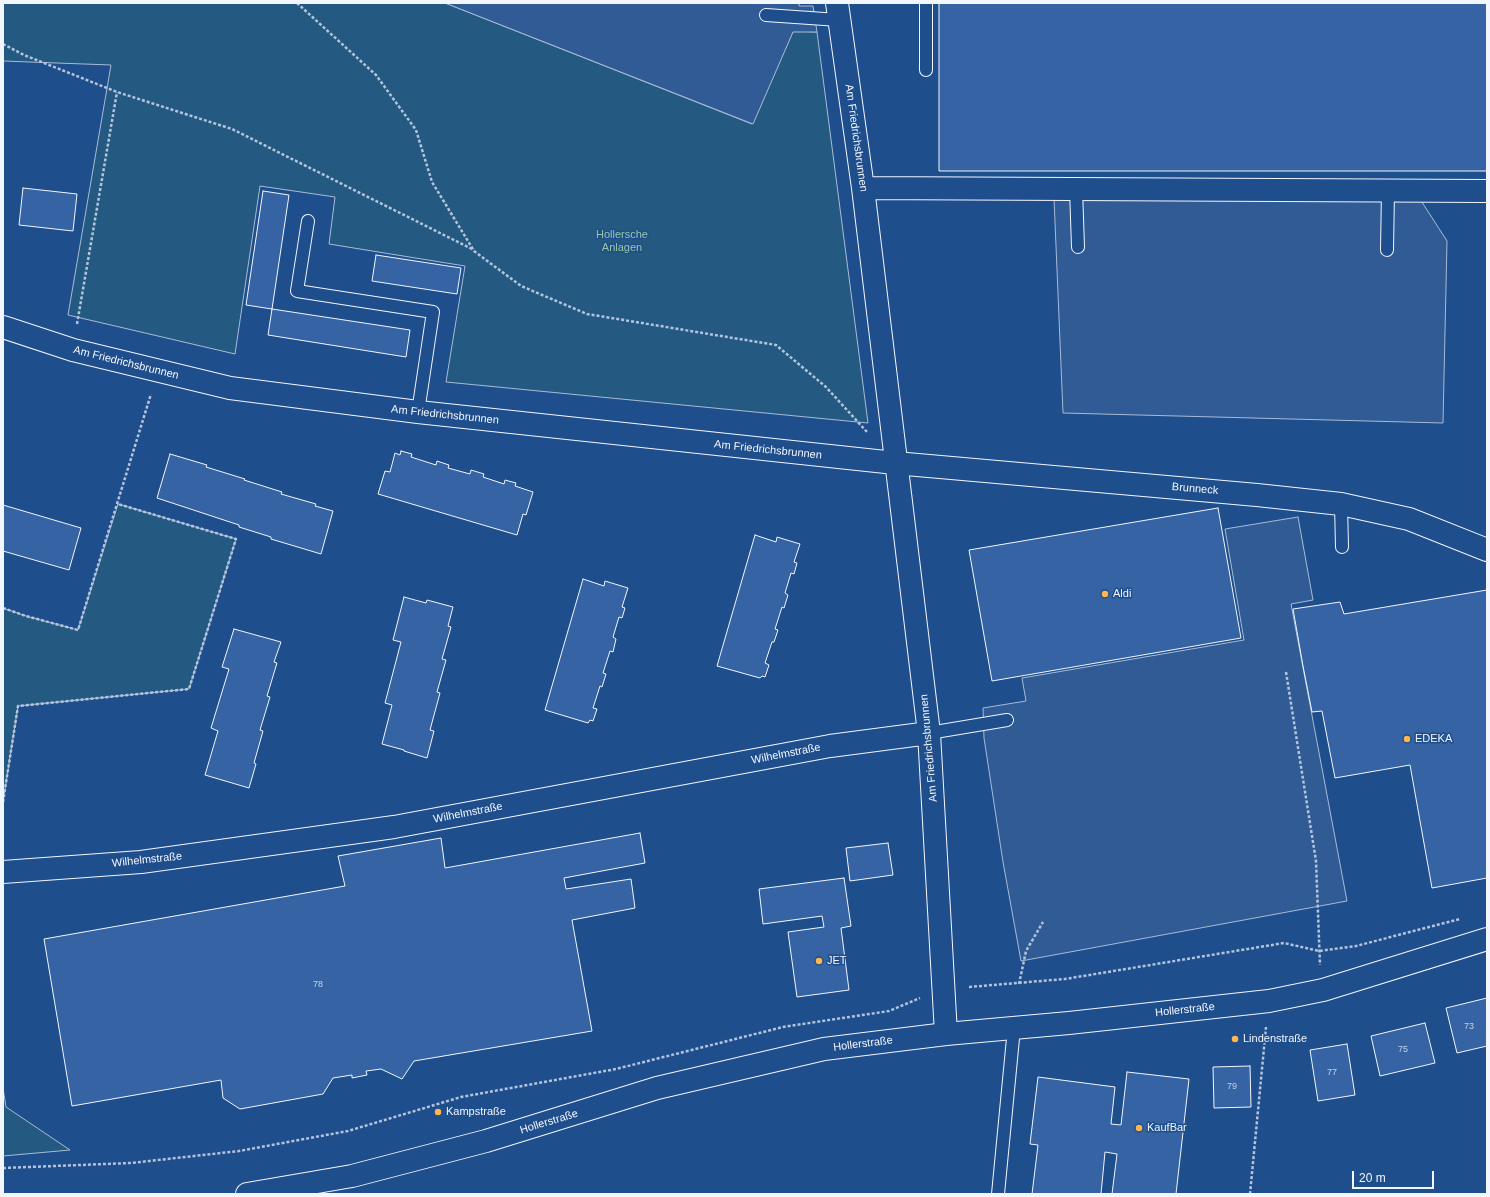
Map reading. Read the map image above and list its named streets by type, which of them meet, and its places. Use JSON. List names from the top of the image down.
{
  "streets": {
    "street": [
      "Am Friedrichsbrunnen",
      "Brunneck",
      "Wilhelmstraße",
      "Hollerstraße"
    ]
  },
  "crossings": [
    ["Am Friedrichsbrunnen", "Brunneck"],
    ["Am Friedrichsbrunnen", "Wilhelmstraße"],
    ["Am Friedrichsbrunnen", "Hollerstraße"]
  ],
  "parks": ["Hollersche Anlagen"],
  "places": [
    "Aldi",
    "EDEKA",
    "JET",
    "Lindenstraße",
    "Kampstraße",
    "KaufBar"
  ],
  "house_numbers": [
    "78",
    "73",
    "75",
    "77",
    "79"
  ],
  "scale_bar": "20 m"
}
